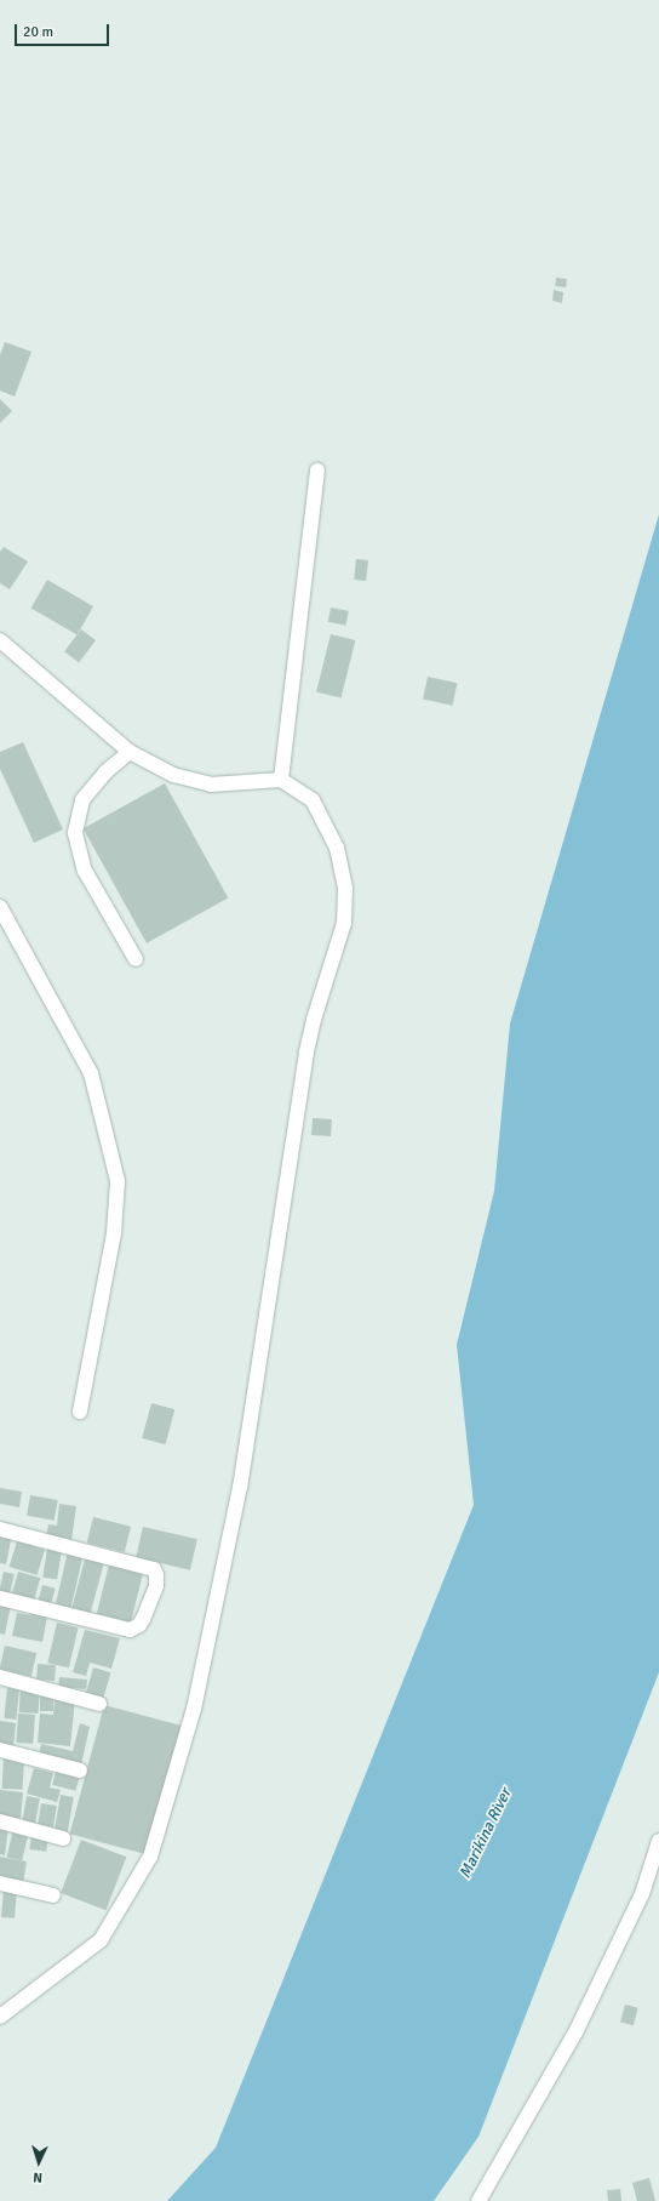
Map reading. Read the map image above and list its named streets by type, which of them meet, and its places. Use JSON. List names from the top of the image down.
{
  "water": ["Marikina River"],
  "scale_bar": "20 m",
  "north": "bottom"
}
